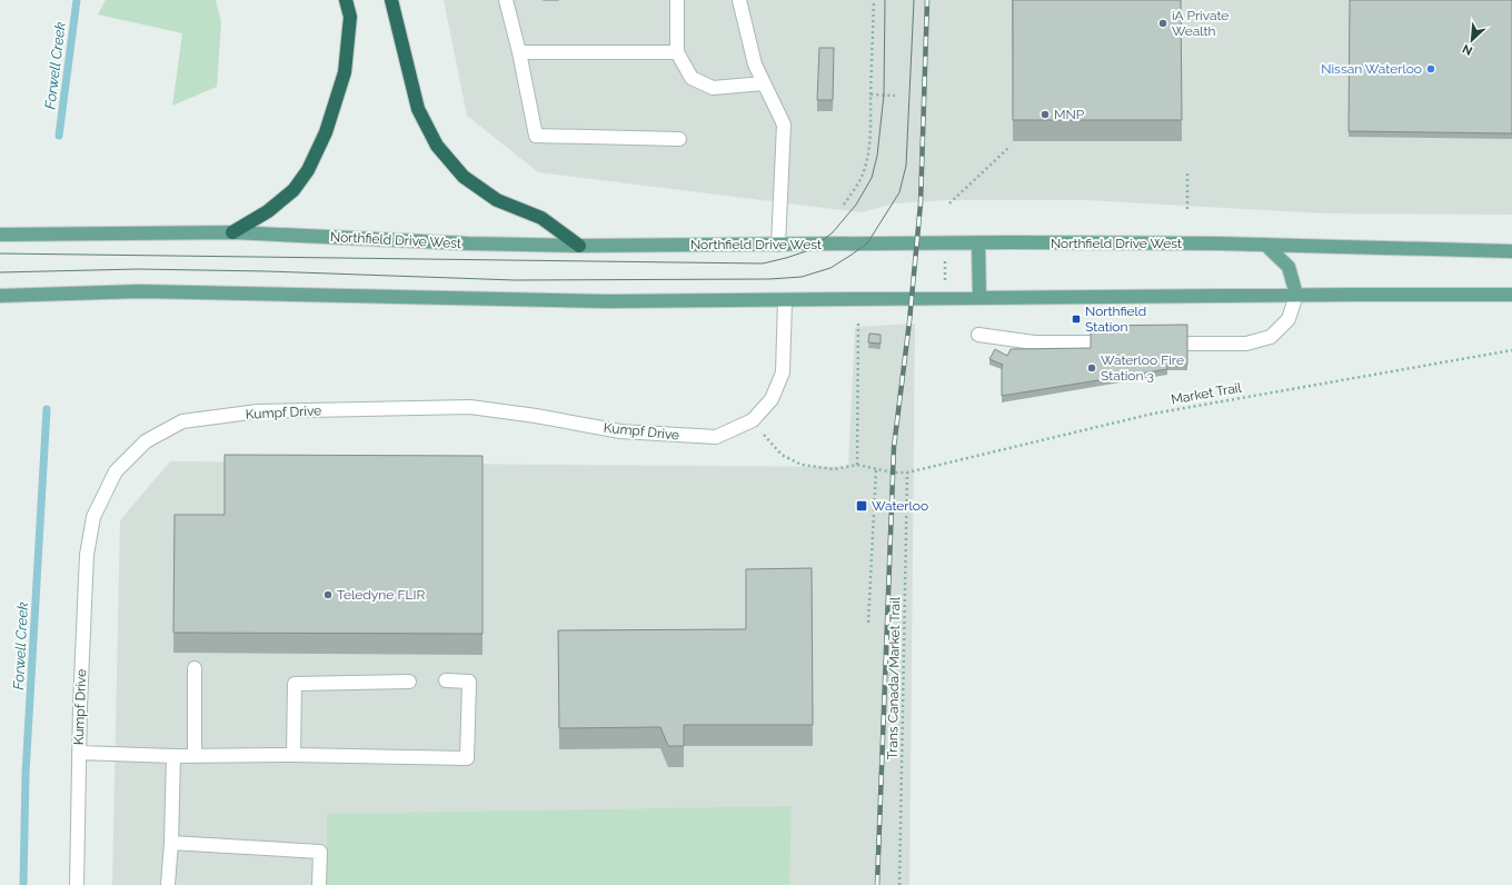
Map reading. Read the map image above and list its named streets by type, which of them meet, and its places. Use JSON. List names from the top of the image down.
{
  "streets": {
    "main road": ["Northfield Drive West"],
    "street": ["Kumpf Drive"],
    "path": ["Market Trail", "Trans Canada/Market Trail"]
  },
  "crossings": [
    ["Market Trail", "Trans Canada/Market Trail"]
  ],
  "water": ["Forwell Creek"],
  "places": {
    "other": [
      "iA Private Wealth",
      "Nissan Waterloo",
      "MNP",
      "Waterloo Fire Station 3",
      "Teledyne FLIR"
    ],
    "transit": ["Northfield Station", "Waterloo"]
  },
  "north": "bottom left"
}
